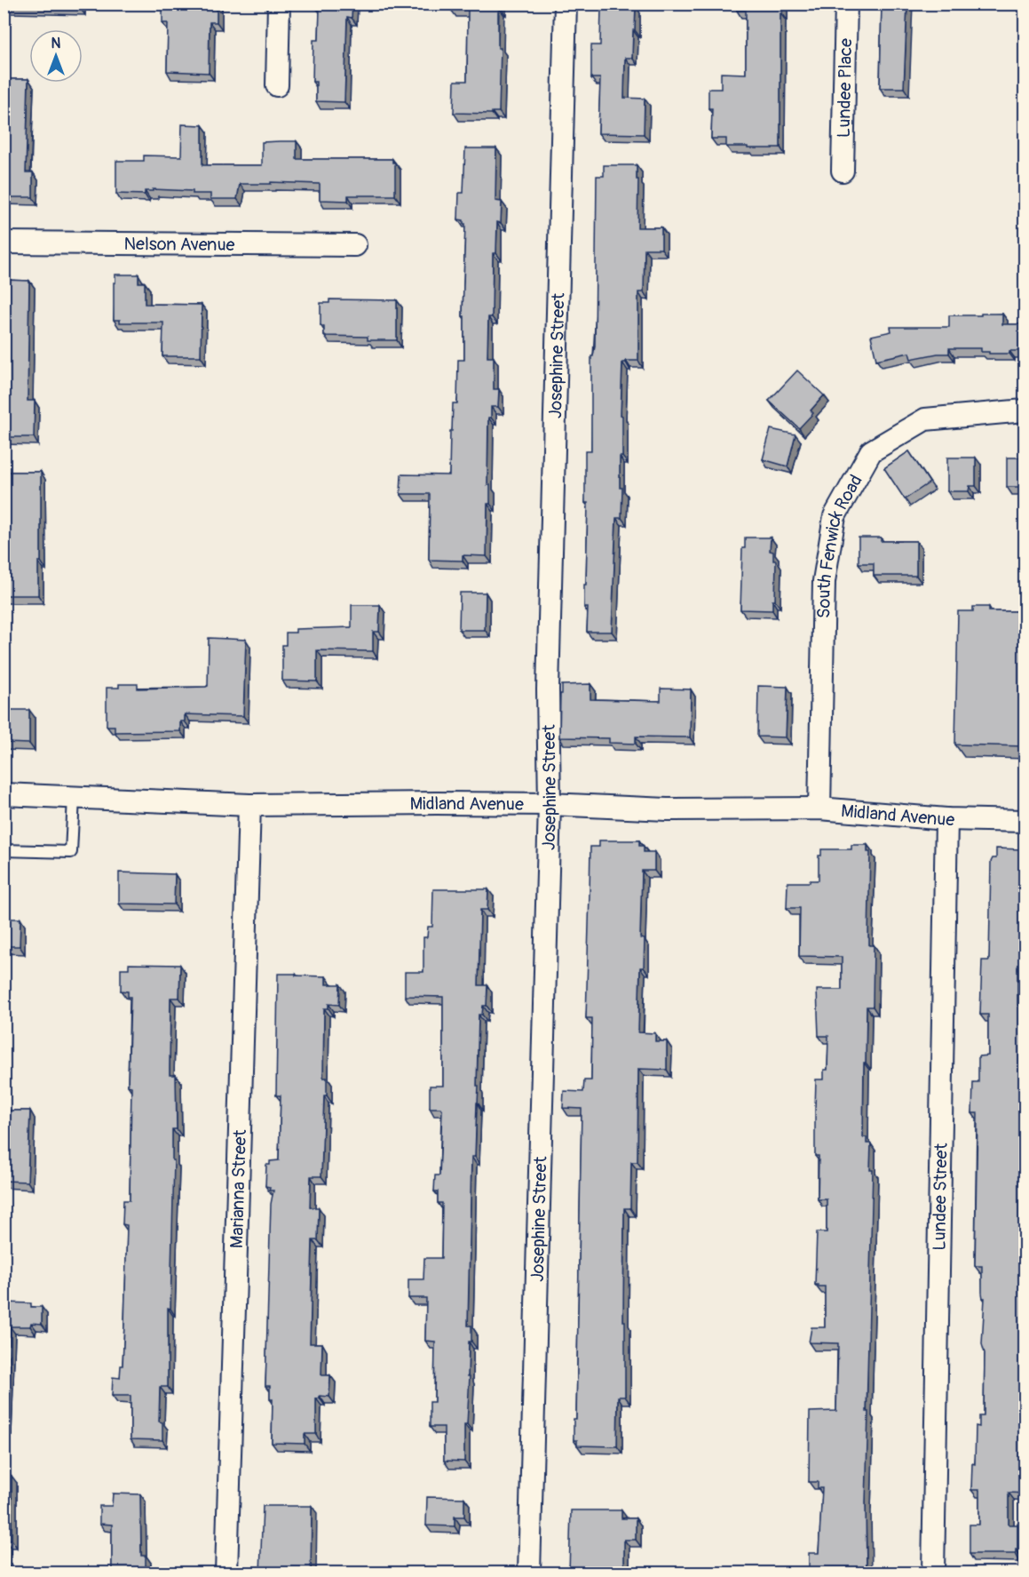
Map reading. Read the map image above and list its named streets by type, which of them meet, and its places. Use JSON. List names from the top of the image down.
{
  "streets": {
    "street": [
      "Lundee Place",
      "Nelson Avenue",
      "Josephine Street",
      "South Fenwick Road",
      "Midland Avenue",
      "Marianna Street",
      "Lundee Street"
    ]
  },
  "crossings": [
    ["Josephine Street", "Midland Avenue"],
    ["South Fenwick Road", "Midland Avenue"],
    ["Midland Avenue", "Marianna Street"],
    ["Midland Avenue", "Lundee Street"]
  ],
  "north": "top"
}
